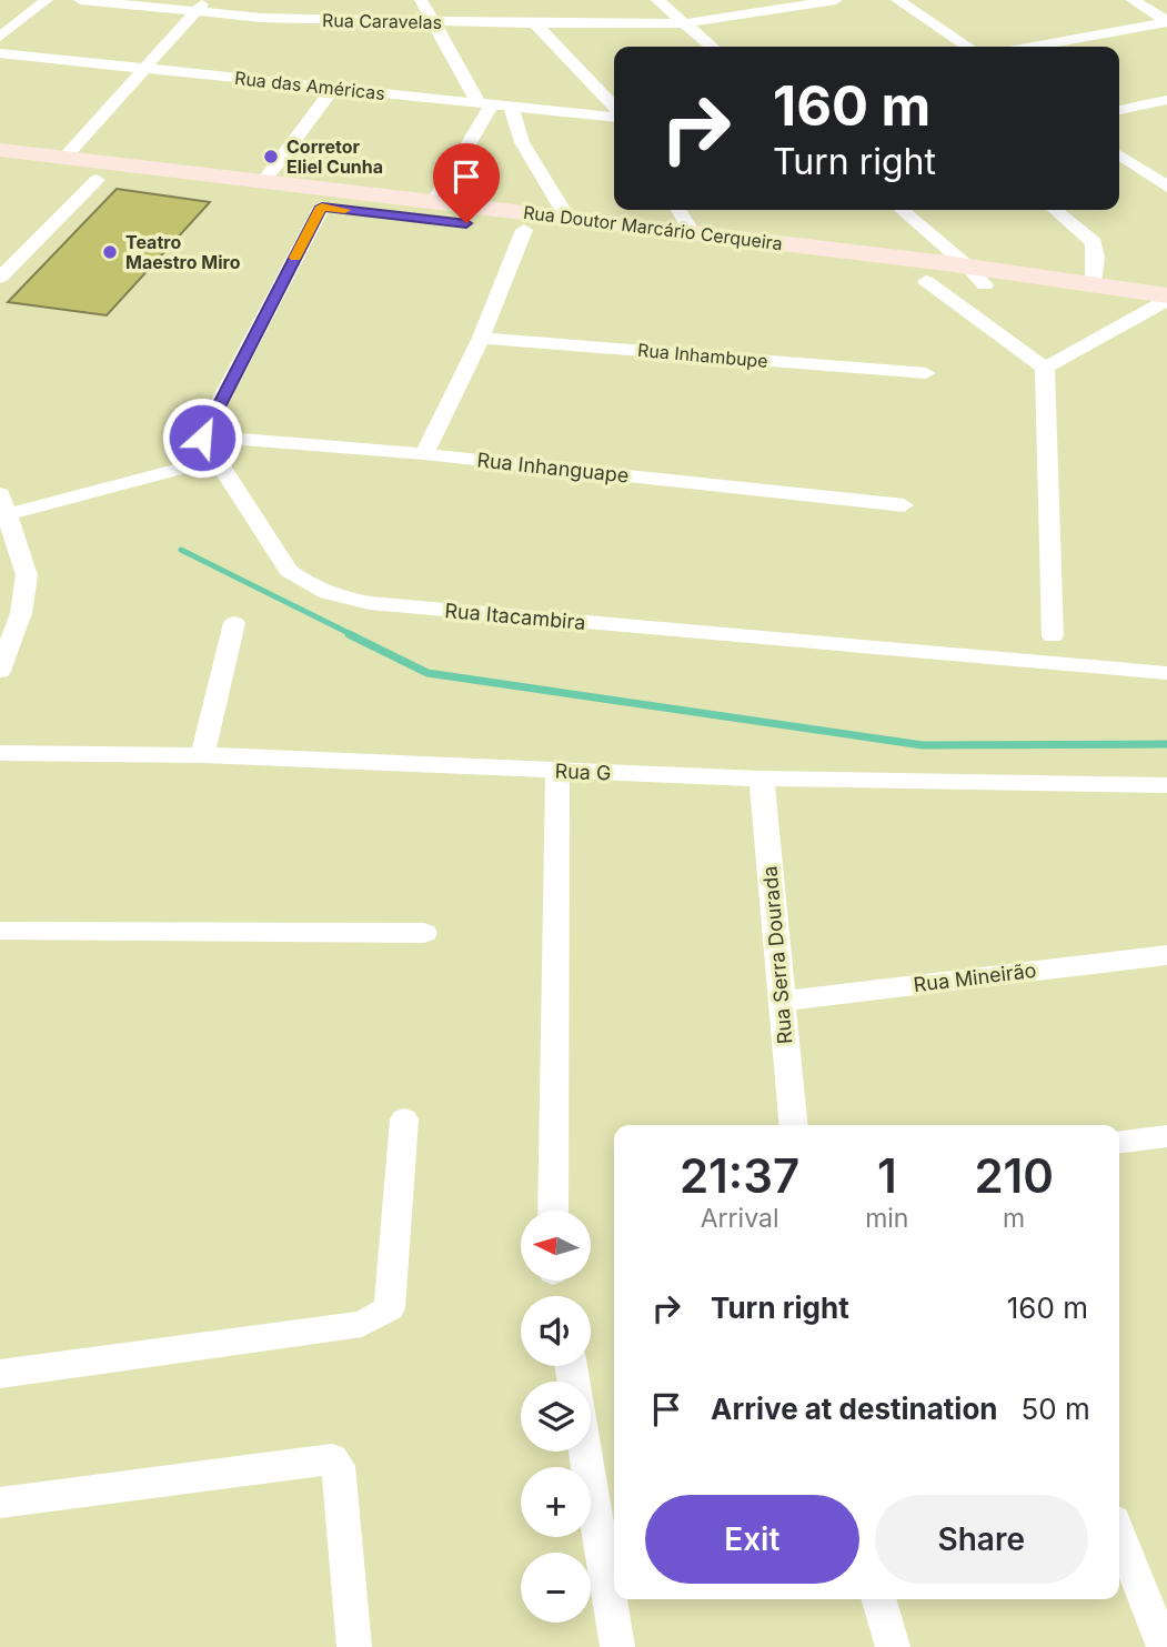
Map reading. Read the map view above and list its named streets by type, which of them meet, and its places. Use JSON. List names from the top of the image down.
{
  "streets": {
    "street": [
      "Rua Caravelas",
      "Rua das Américas",
      "Rua Doutor Marcário Cerqueira",
      "Rua Inhambupe",
      "Rua Inhanguape",
      "Rua Itacambira",
      "Rua G",
      "Rua Serra Dourada",
      "Rua Mineirão"
    ]
  },
  "crossings": [
    ["Rua Inhanguape", "Rua Itacambira"],
    ["Rua G", "Rua Serra Dourada"],
    ["Rua Serra Dourada", "Rua Mineirão"]
  ],
  "places": ["Corretor Eliel Cunha", "Teatro Maestro Miro"],
  "north": "left",
  "page": {
    "turn": ["160 m", "Turn right"],
    "eta": [
      "21:37",
      "Arrival",
      "1",
      "min",
      "210",
      "m"
    ],
    "map_buttons": ["+", "−"],
    "list": [
      {
        "name": "Turn right",
        "value": "160 m"
      },
      {
        "name": "Arrive at destination",
        "value": "50 m"
      }
    ],
    "buttons": ["Exit", "Share"]
  }
}
